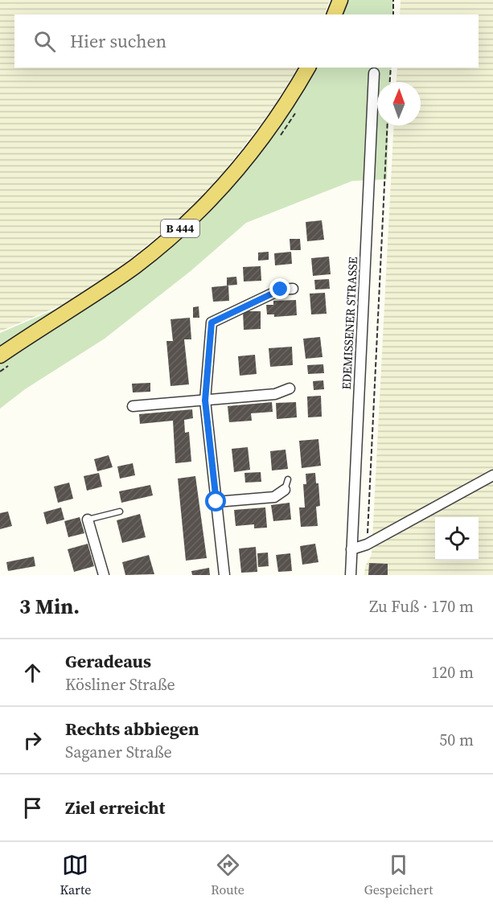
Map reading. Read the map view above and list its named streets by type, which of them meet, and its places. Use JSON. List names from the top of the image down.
{
  "streets": {
    "main road": ["B 444"],
    "street": ["EDEMISSENER STRASSE"]
  },
  "north": "top",
  "page": {
    "search": "Hier suchen",
    "heading": ["3 Min.", "Zu Fuß · 170 m"],
    "list": [
      ["Geradeaus", "Kösliner Straße", "120 m"],
      ["Rechts abbiegen", "Saganer Straße", "50 m"],
      "Ziel erreicht"
    ],
    "nav": ["Karte", "Route", "Gespeichert"]
  }
}
